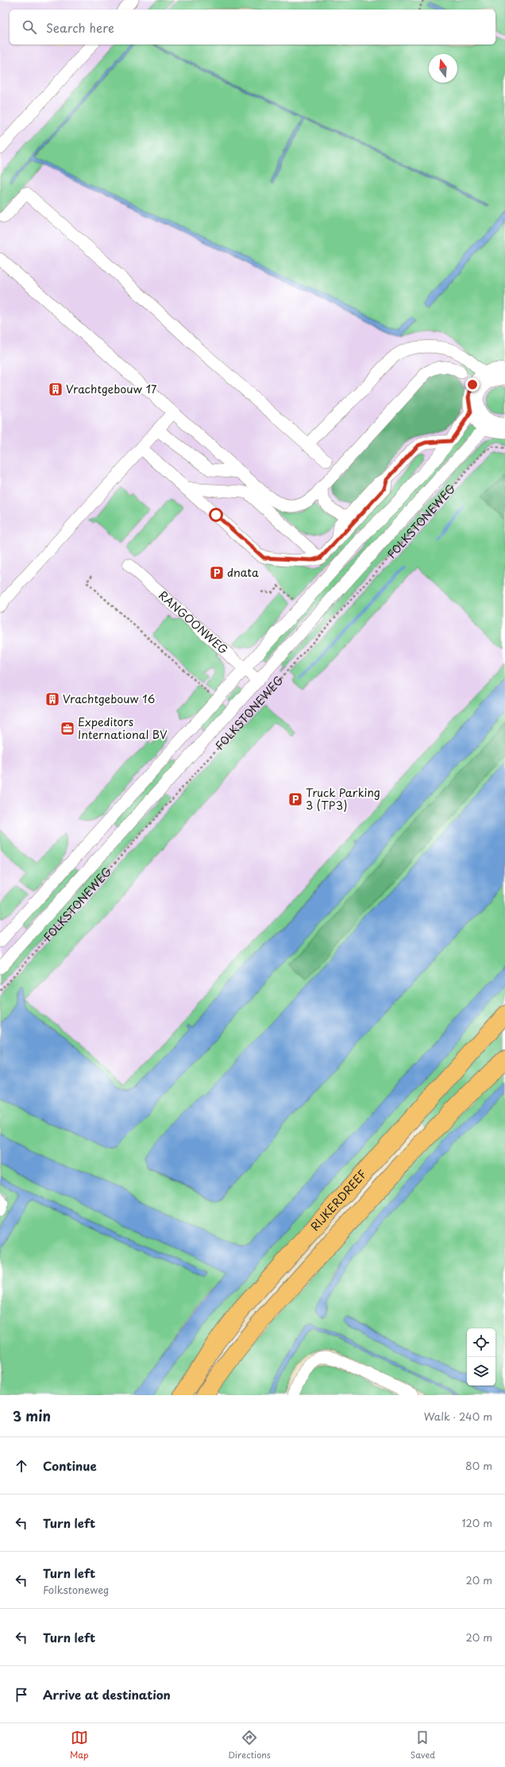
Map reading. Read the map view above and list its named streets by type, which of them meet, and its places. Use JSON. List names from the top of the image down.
{
  "streets": {
    "highway": ["RIJKERDREEF"],
    "street": ["FOLKSTONEWEG", "RANGOONWEG"]
  },
  "crossings": [
    ["FOLKSTONEWEG", "RANGOONWEG"]
  ],
  "places": {
    "building": ["Vrachtgebouw 17", "Vrachtgebouw 16"],
    "parking": ["dnata", "Truck Parking 3 (TP3)"],
    "office": ["Expeditors International BV"]
  },
  "north": "top",
  "page": {
    "search": "Search here",
    "heading": ["3 min", "Walk · 240 m"],
    "list": [
      ["Continue", "80 m"],
      ["Turn left", "120 m"],
      ["Turn left", "Folkstoneweg", "20 m"],
      ["Turn left", "20 m"],
      "Arrive at destination"
    ],
    "nav": ["Map", "Directions", "Saved"]
  }
}
